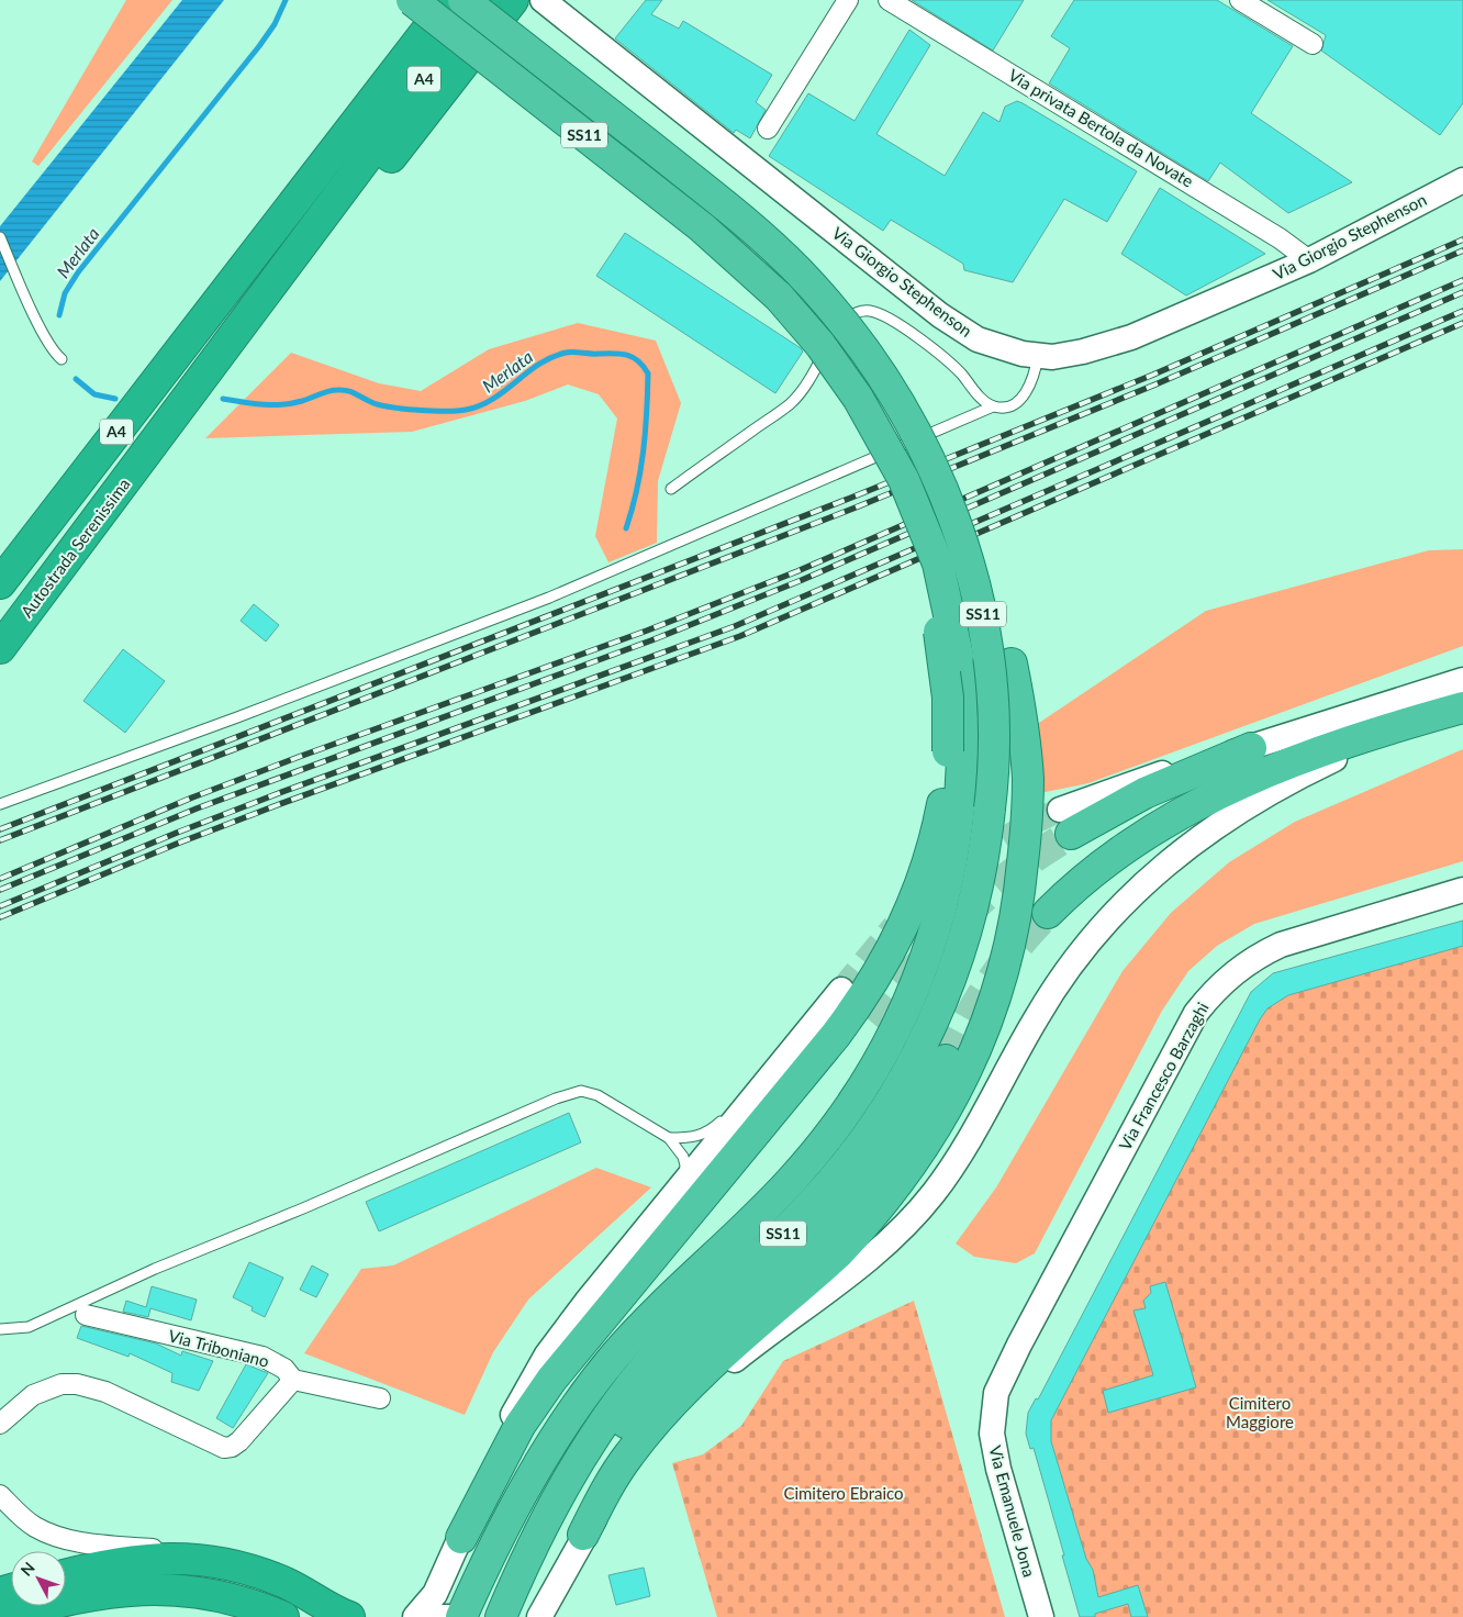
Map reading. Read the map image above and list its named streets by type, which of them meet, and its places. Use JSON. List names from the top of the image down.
{
  "streets": {
    "highway": ["A4", "SS11", "Autostrada Serenissima"],
    "street": [
      "Via privata Bertola da Novate",
      "Via Giorgio Stephenson",
      "Via Francesco Barzaghi",
      "Via Triboniano",
      "Via Emanuele Jona"
    ]
  },
  "crossings": [
    ["A4", "Autostrada Serenissima"],
    ["Via privata Bertola da Novate", "Via Giorgio Stephenson"],
    ["Via Francesco Barzaghi", "Via Emanuele Jona"]
  ],
  "water": ["Merlata"],
  "parks": ["Cimitero Maggiore", "Cimitero Ebraico"],
  "north": "top left"
}
